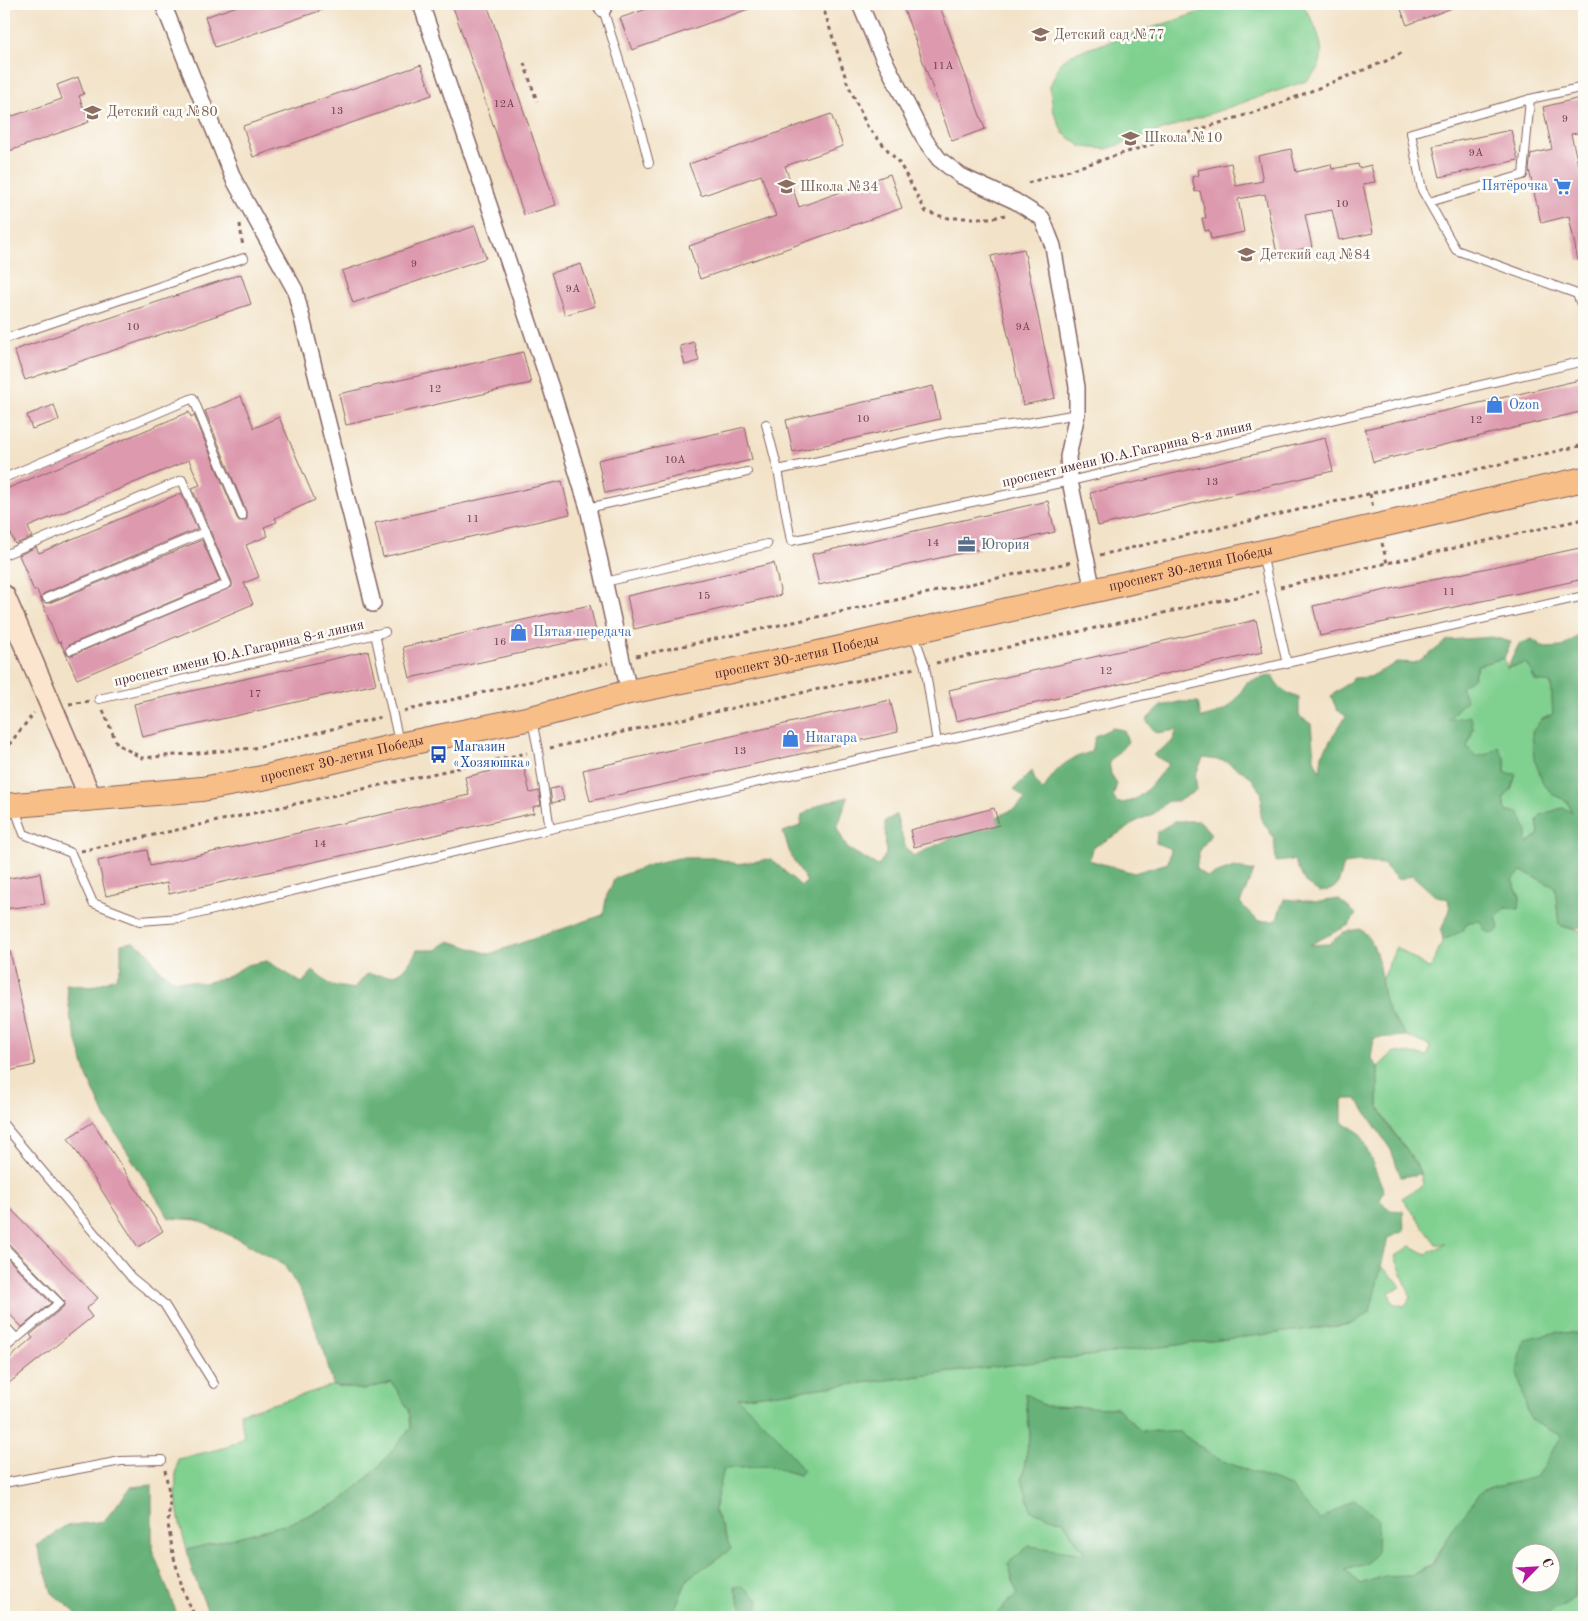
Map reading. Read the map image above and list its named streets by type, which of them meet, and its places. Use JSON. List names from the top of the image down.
{
  "streets": {
    "main road": ["проспект 30-летия Победы"],
    "lane": ["проспект имени Ю.А.Гагарина 8-я линия"]
  },
  "places": {
    "school or university": [
      "Детский сад №77",
      "Детский сад №80",
      "Школа №10",
      "Школа №34",
      "Детский сад №84"
    ],
    "supermarket": ["Пятёрочка"],
    "shop": ["Ozon", "Пятая передача", "Ниагара"],
    "office": ["Югория"],
    "bus stop": ["Магазин «Хозяюшка»"]
  },
  "house_numbers": [
    "11А",
    "12А",
    "13",
    "9",
    "9А",
    "10",
    "9",
    "9А",
    "10",
    "9А",
    "12",
    "10",
    "12",
    "10А",
    "13",
    "11",
    "14",
    "11",
    "15",
    "16",
    "12",
    "17",
    "13",
    "14"
  ],
  "north": "top right"
}
